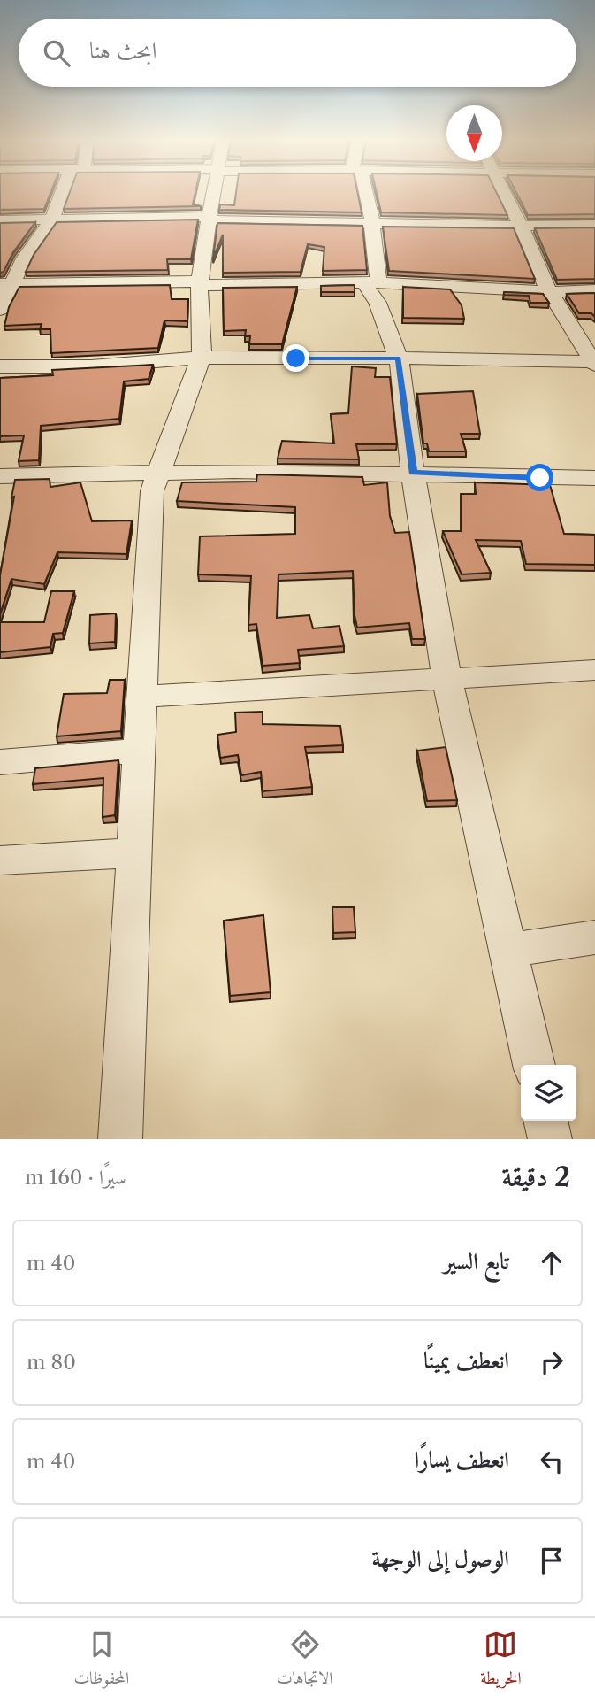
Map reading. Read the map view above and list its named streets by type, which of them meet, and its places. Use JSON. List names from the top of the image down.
{
  "north": "bottom",
  "page": {
    "search": "ابحث هنا",
    "heading": ["2 دقيقة", "سيرًا · 160 m"],
    "list": [
      ["تابع السير", "40 m"],
      ["انعطف يمينًا", "80 m"],
      ["انعطف يسارًا", "40 m"],
      "الوصول إلى الوجهة"
    ],
    "nav": ["الخريطة", "الاتجاهات", "المحفوظات"]
  }
}
